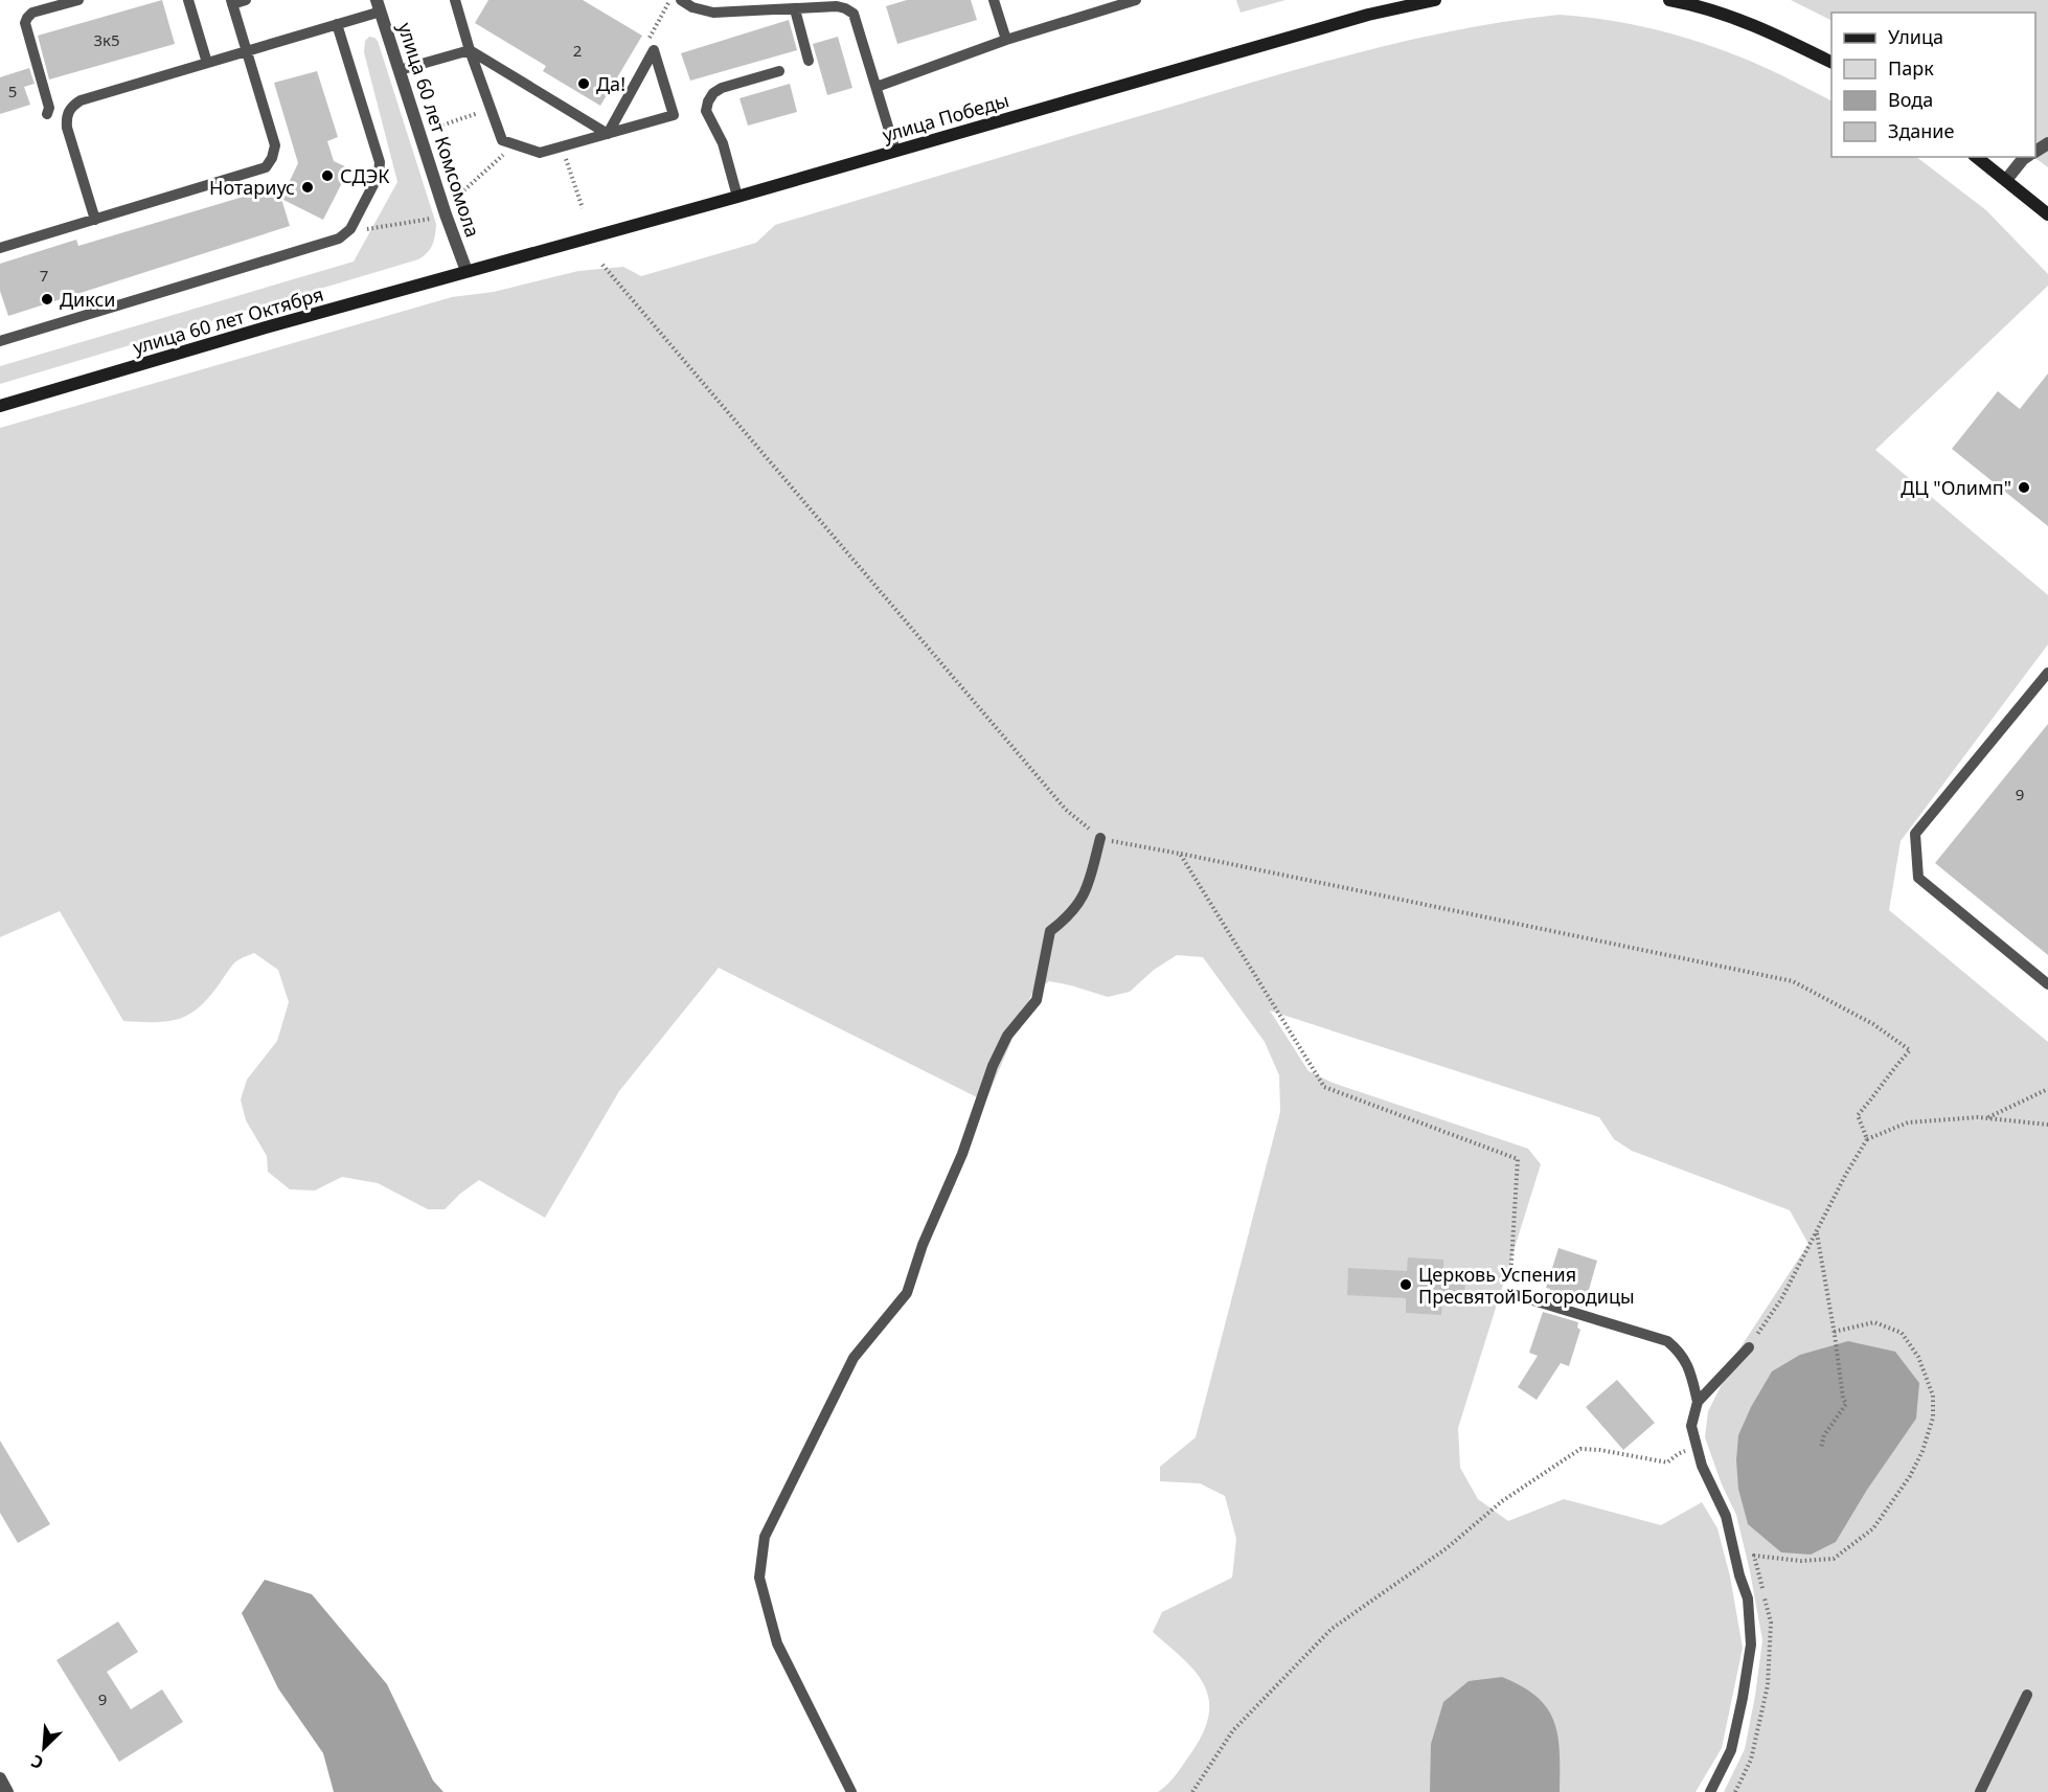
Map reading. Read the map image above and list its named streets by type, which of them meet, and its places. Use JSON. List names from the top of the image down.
{
  "streets": {
    "street": ["улица Победы", "улица 60 лет Комсомола", "улица 60 лет Октября"]
  },
  "crossings": [
    ["улица Победы", "улица 60 лет Комсомола"],
    ["улица Победы", "улица 60 лет Октября"],
    ["улица 60 лет Комсомола", "улица 60 лет Октября"]
  ],
  "places": [
    "Да!",
    "СДЭК",
    "Нотариус",
    "Дикси",
    "ДЦ \"Олимп\"",
    "Церковь Успения Пресвятой Богородицы"
  ],
  "house_numbers": [
    "3к5",
    "2",
    "5",
    "7",
    "9",
    "9"
  ],
  "legend": [
    "Улица",
    "Парк",
    "Вода",
    "Здание"
  ],
  "north": "bottom left"
}
